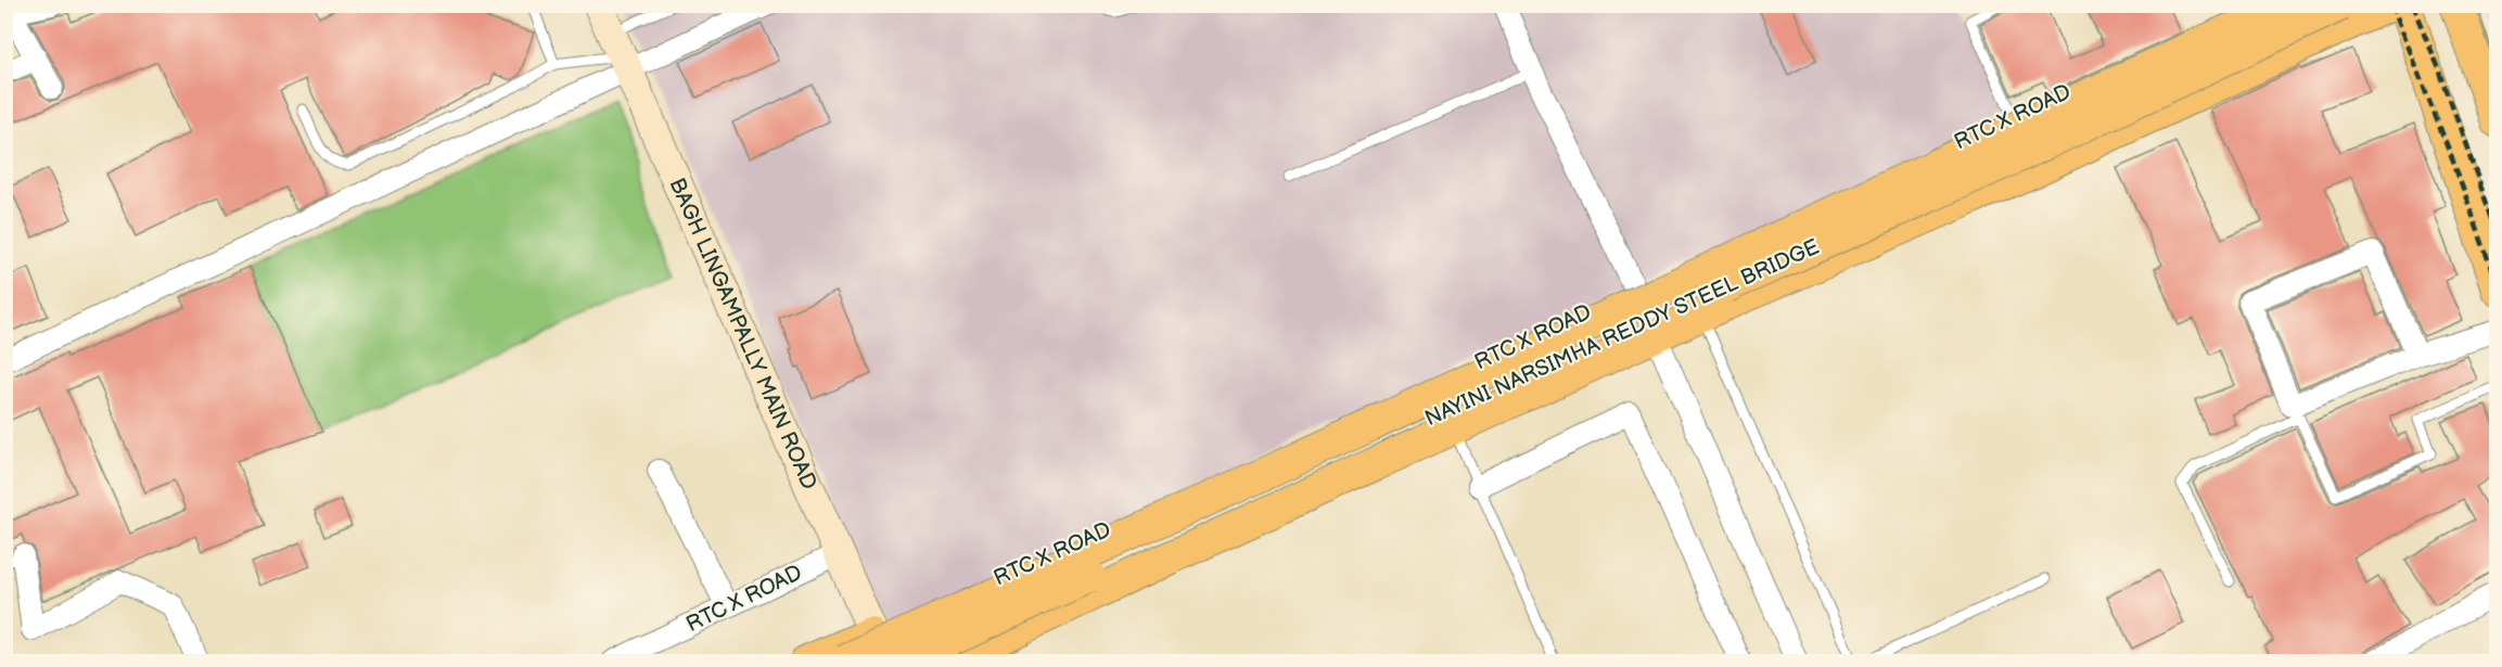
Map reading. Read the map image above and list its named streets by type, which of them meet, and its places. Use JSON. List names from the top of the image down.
{
  "streets": {
    "main road": ["RTC X ROAD", "NAYINI NARSIMHA REDDY STEEL BRIDGE"],
    "street": ["BAGH LINGAMPALLY MAIN ROAD"]
  },
  "crossings": [
    ["RTC X ROAD", "BAGH LINGAMPALLY MAIN ROAD"]
  ]
}
